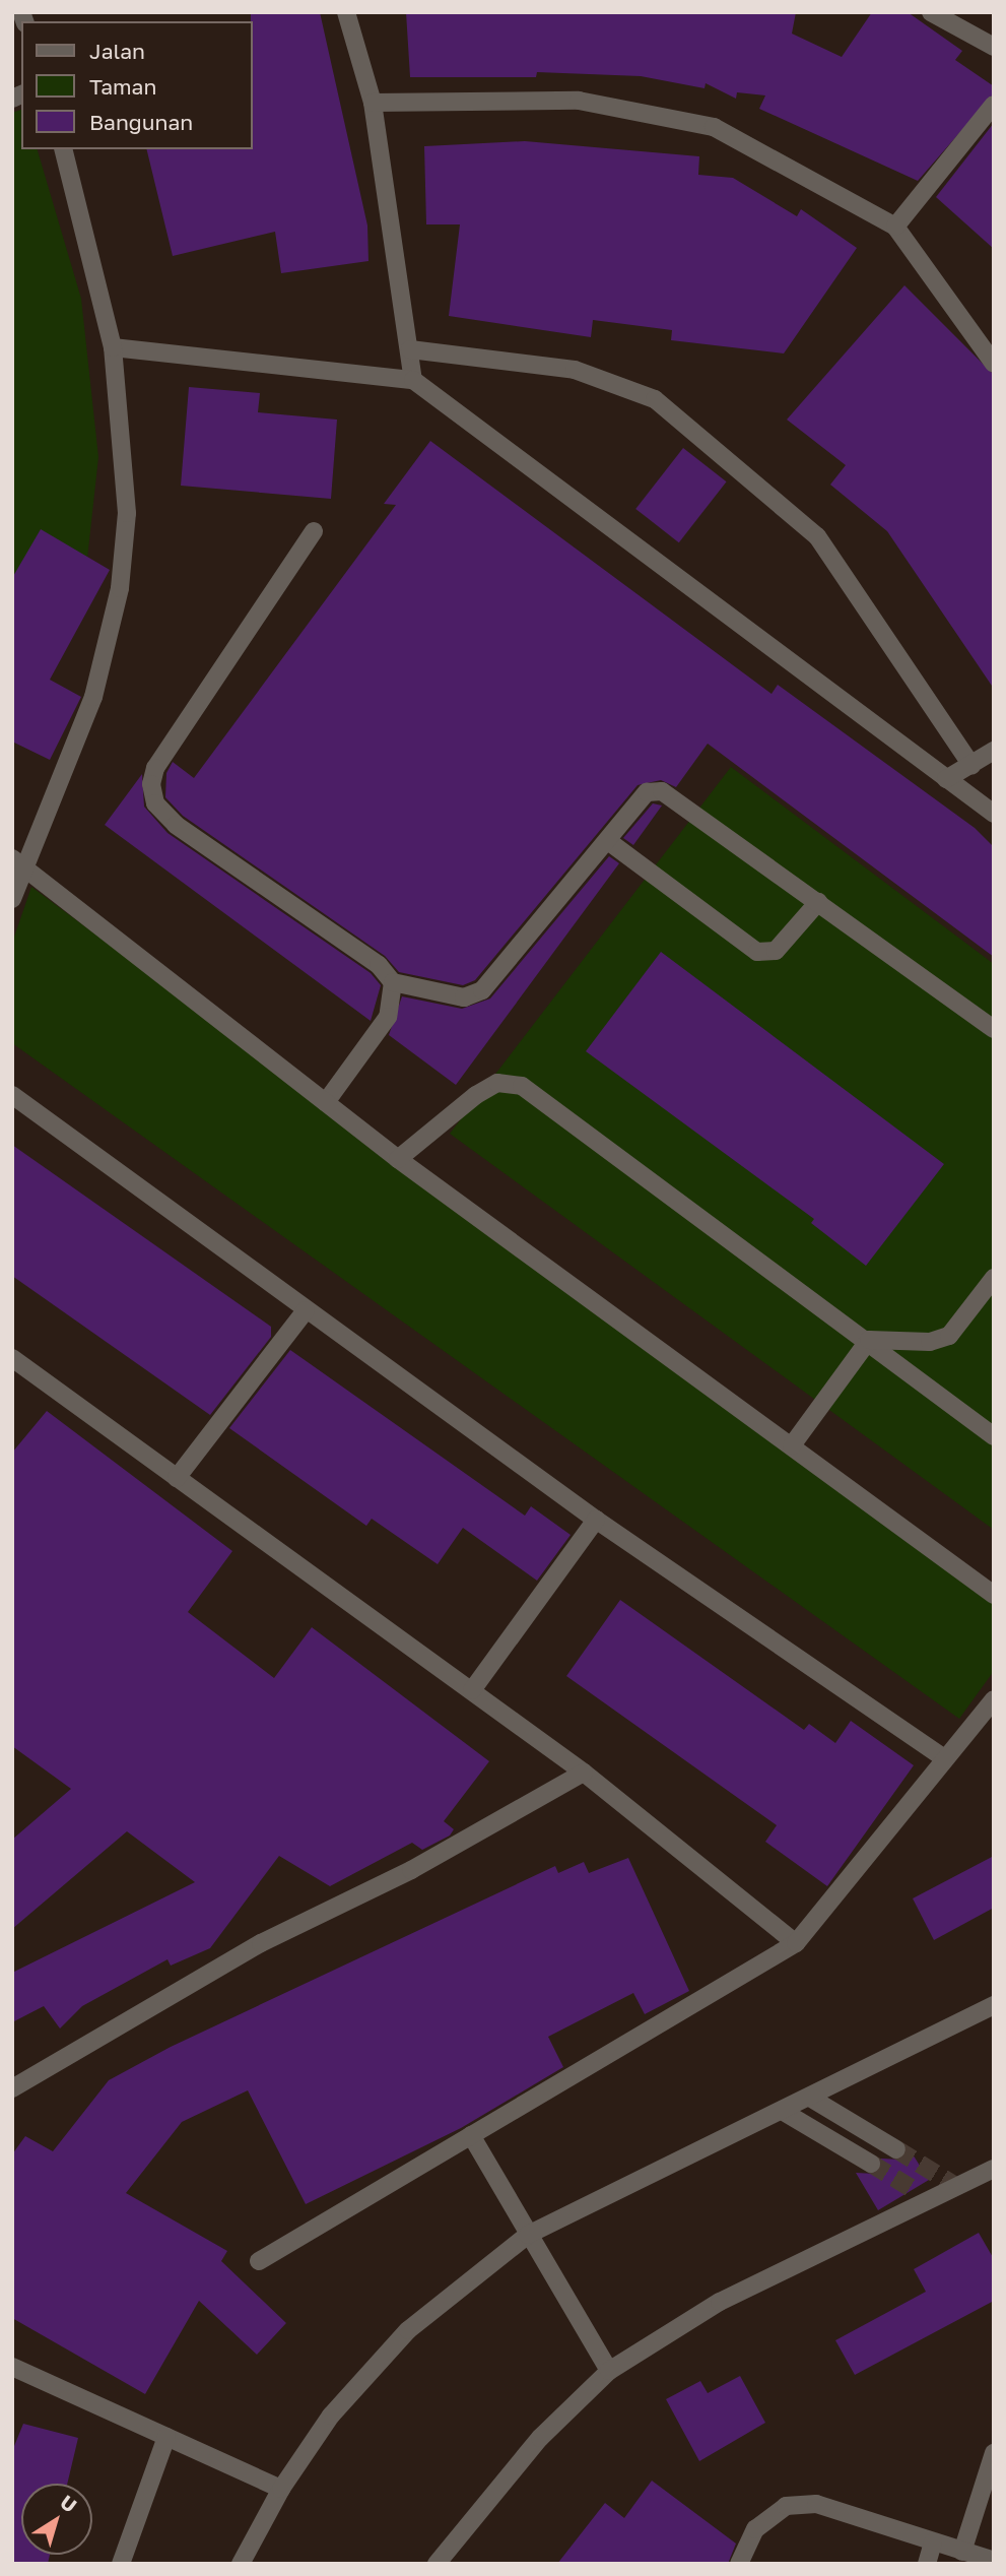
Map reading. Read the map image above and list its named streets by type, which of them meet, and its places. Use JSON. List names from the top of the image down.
{
  "legend": ["Jalan", "Taman", "Bangunan"],
  "north": "top right"
}
